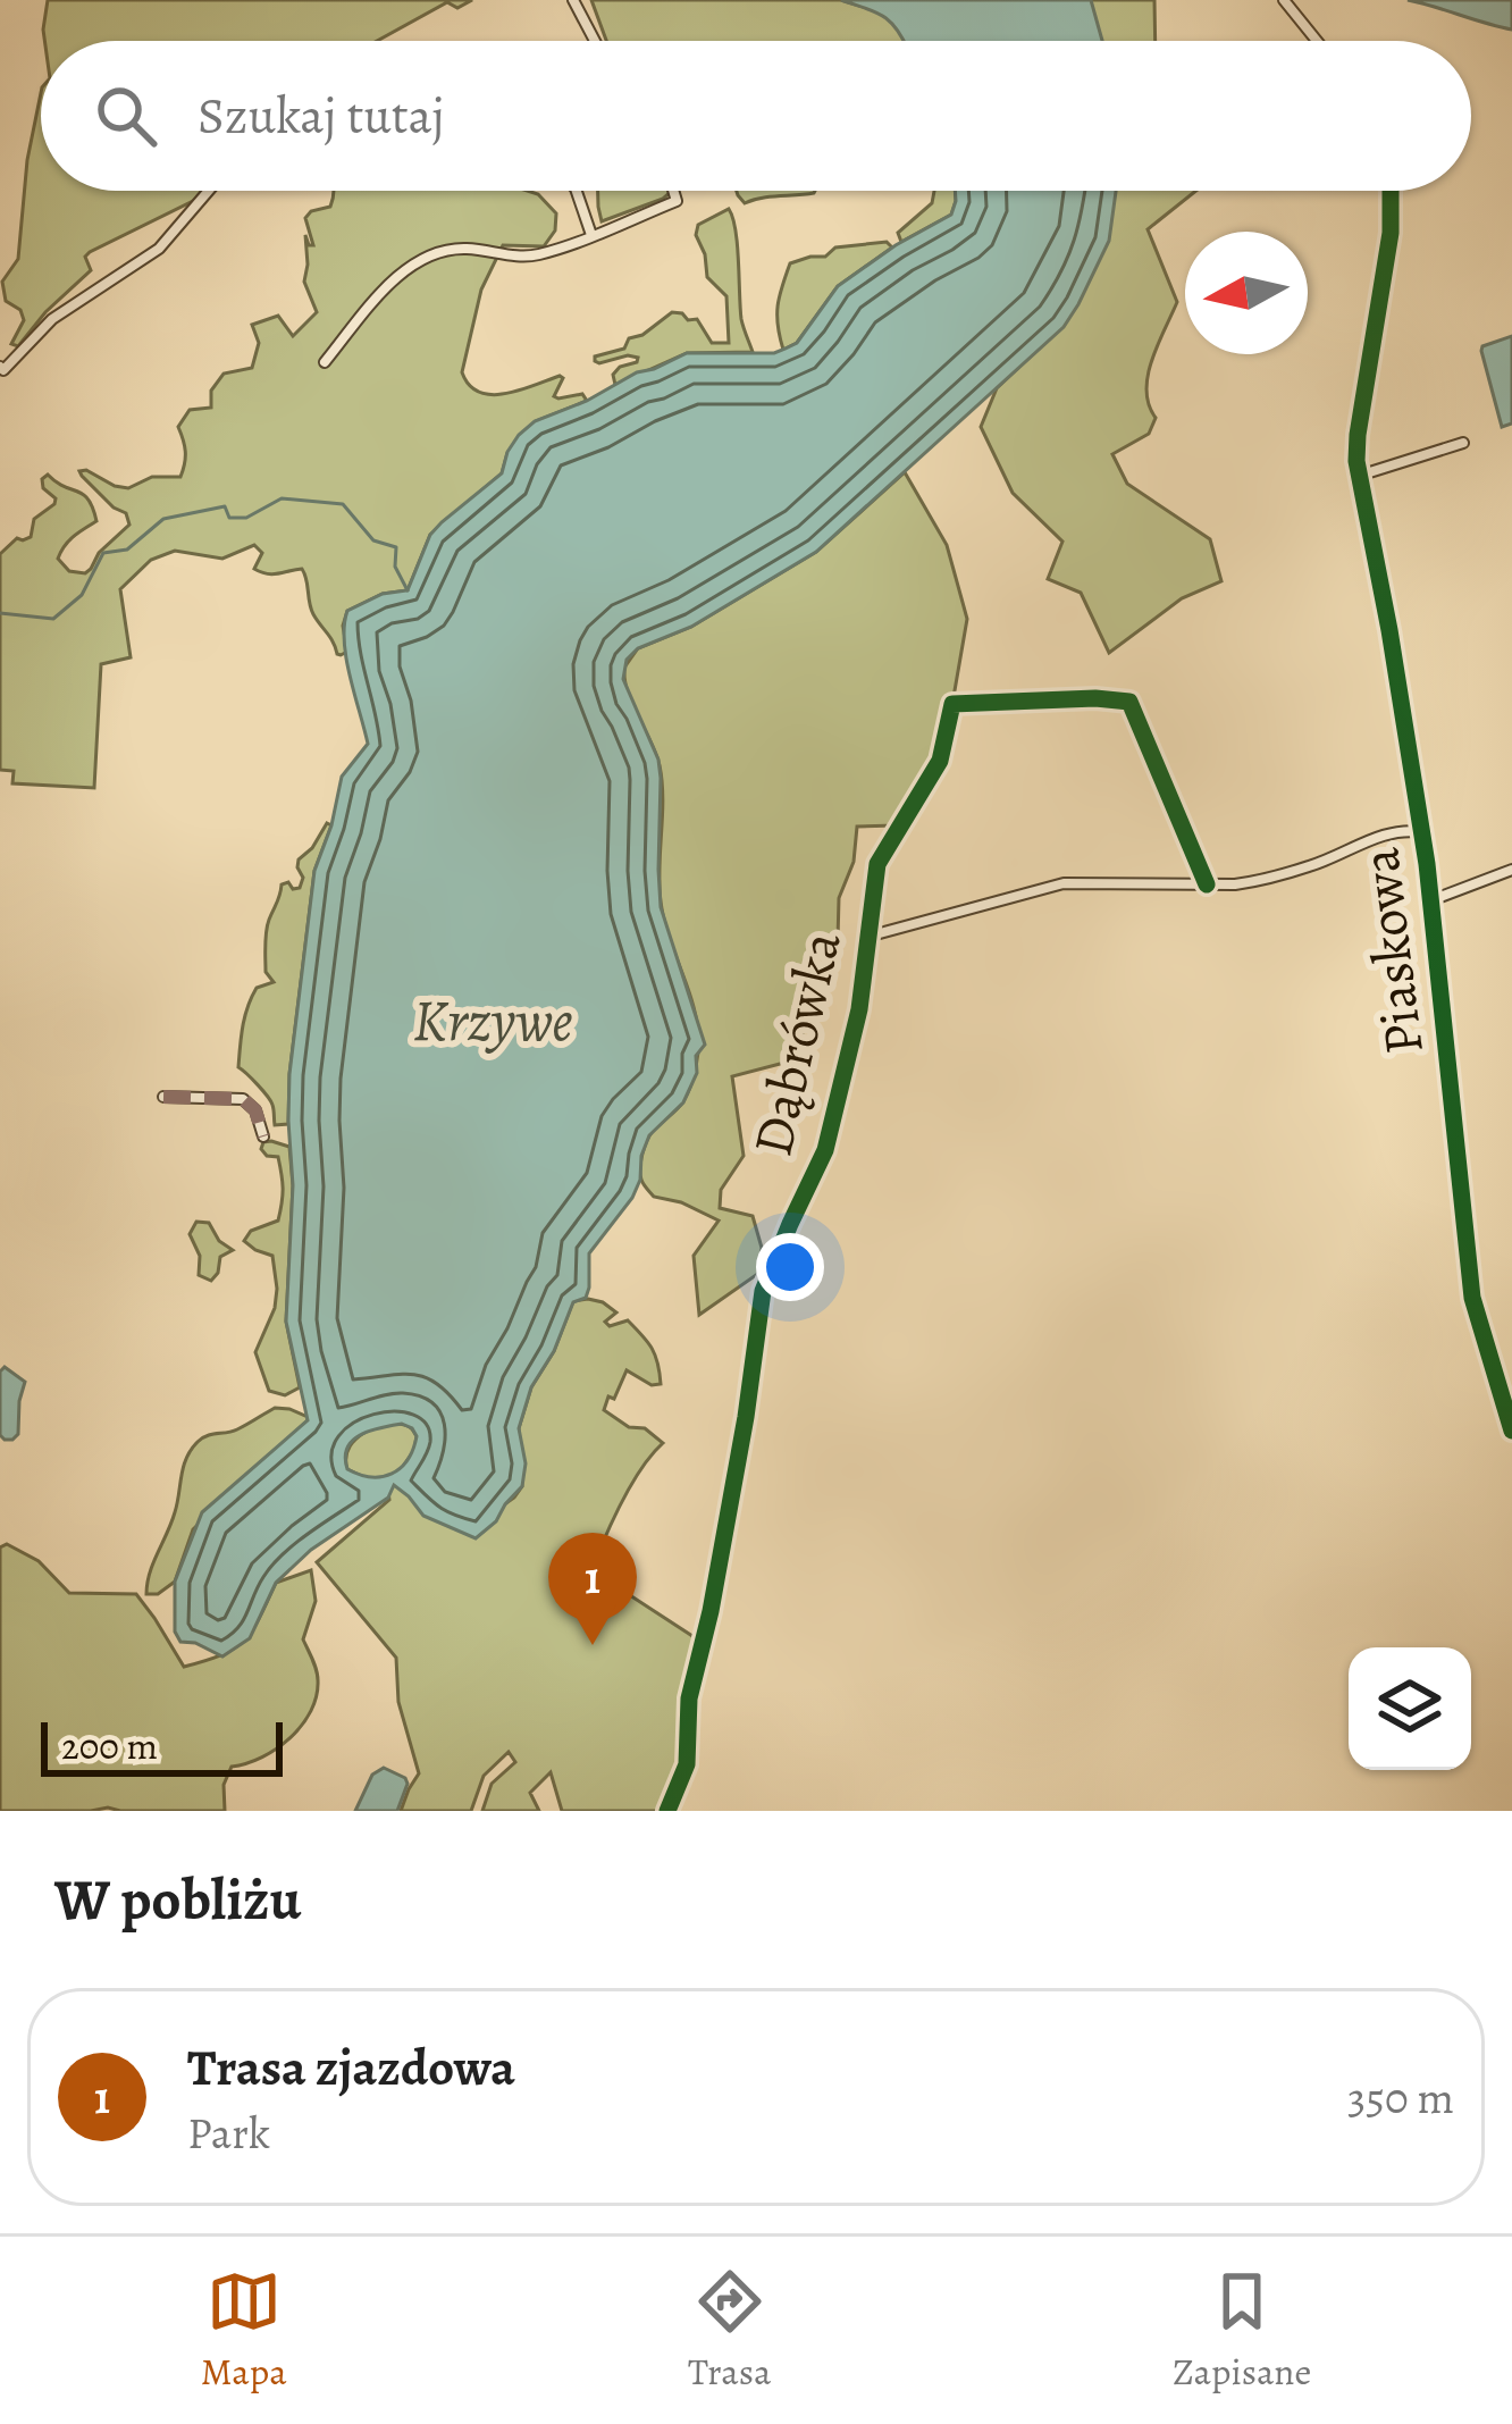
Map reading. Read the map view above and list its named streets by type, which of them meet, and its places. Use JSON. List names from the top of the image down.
{
  "streets": {
    "street": ["Piaskowa", "Dąbrówka"]
  },
  "crossings": [
    ["Piaskowa", "Dąbrówka"]
  ],
  "water": ["Krzywe"],
  "scale_bar": "200 m",
  "north": "left",
  "page": {
    "search": "Szukaj tutaj",
    "pins": "1",
    "scale": "200 m",
    "heading": "W pobliżu",
    "list": [
      {
        "mark": "1",
        "name": "Trasa zjazdowa",
        "note": "Park",
        "value": "350 m"
      }
    ],
    "nav": ["Mapa", "Trasa", "Zapisane"]
  }
}
